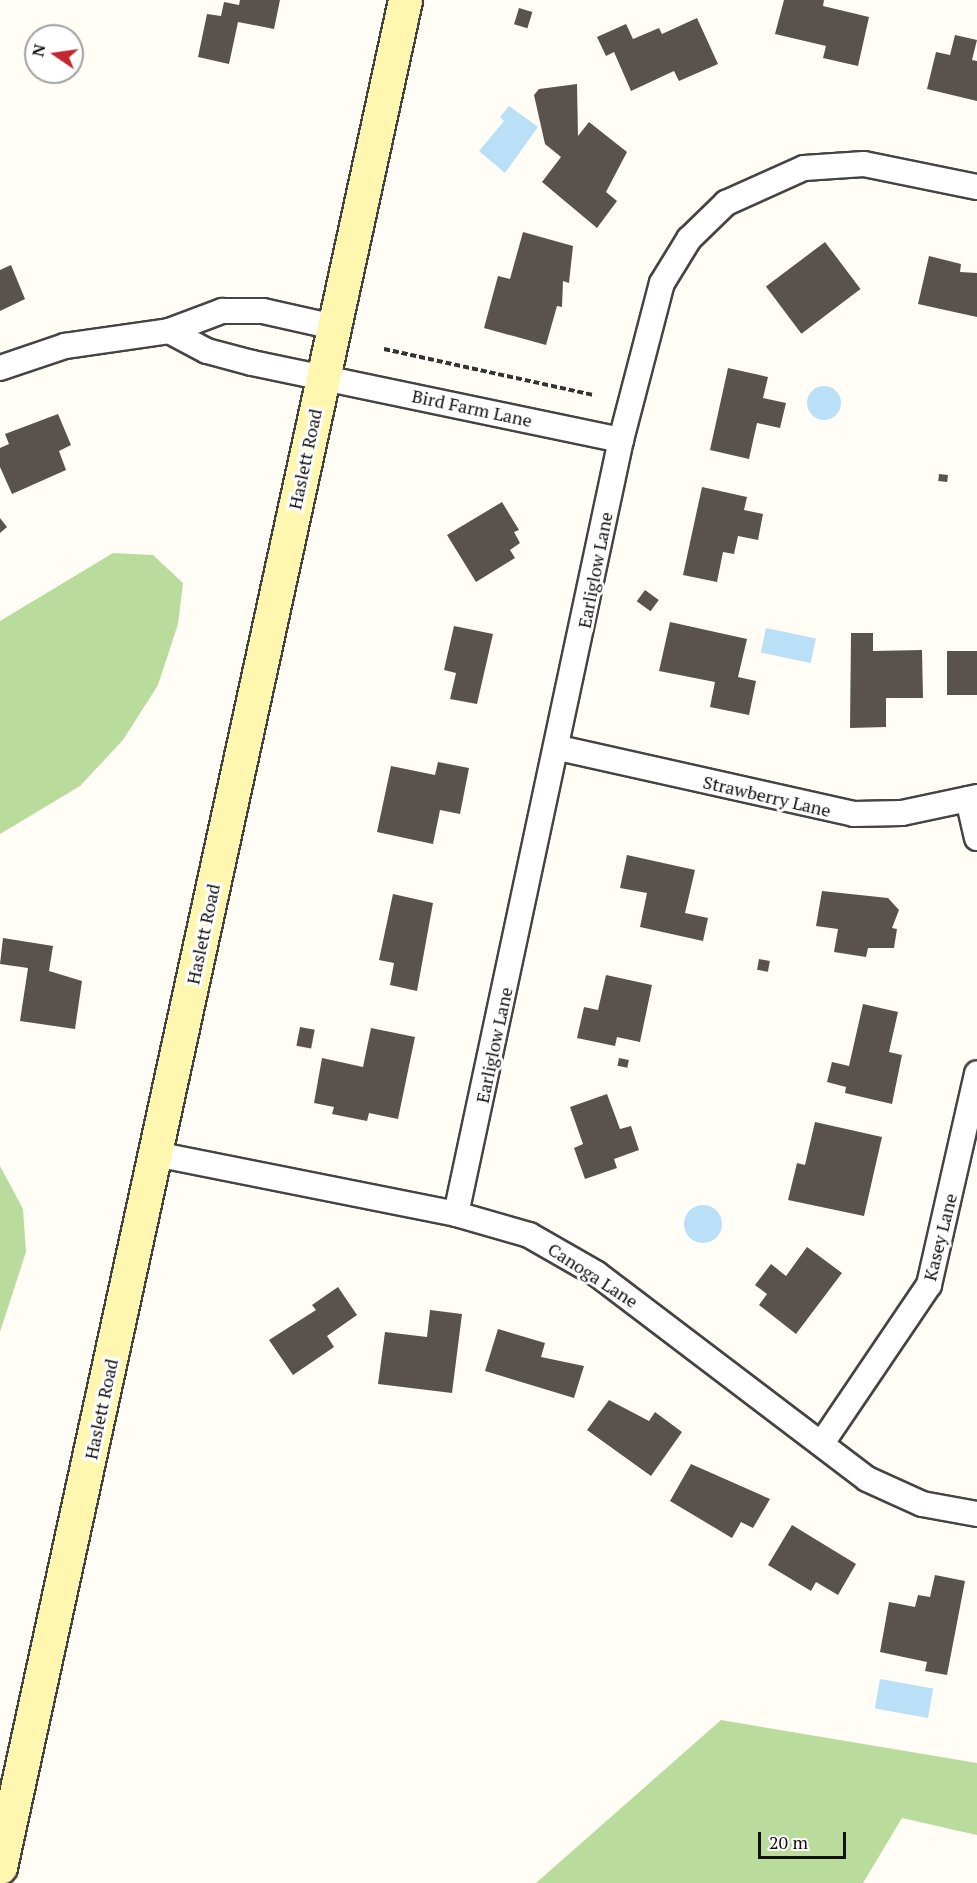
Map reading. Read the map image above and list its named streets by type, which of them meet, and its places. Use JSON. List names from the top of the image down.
{
  "streets": {
    "street": [
      "Bird Farm Lane",
      "Haslett Road",
      "Earliglow Lane",
      "Strawberry Lane",
      "Kasey Lane",
      "Canoga Lane"
    ]
  },
  "crossings": [
    ["Bird Farm Lane", "Haslett Road"],
    ["Bird Farm Lane", "Earliglow Lane"],
    ["Haslett Road", "Canoga Lane"],
    ["Earliglow Lane", "Strawberry Lane"],
    ["Earliglow Lane", "Canoga Lane"],
    ["Kasey Lane", "Canoga Lane"]
  ],
  "scale_bar": "20 m",
  "north": "left"
}
